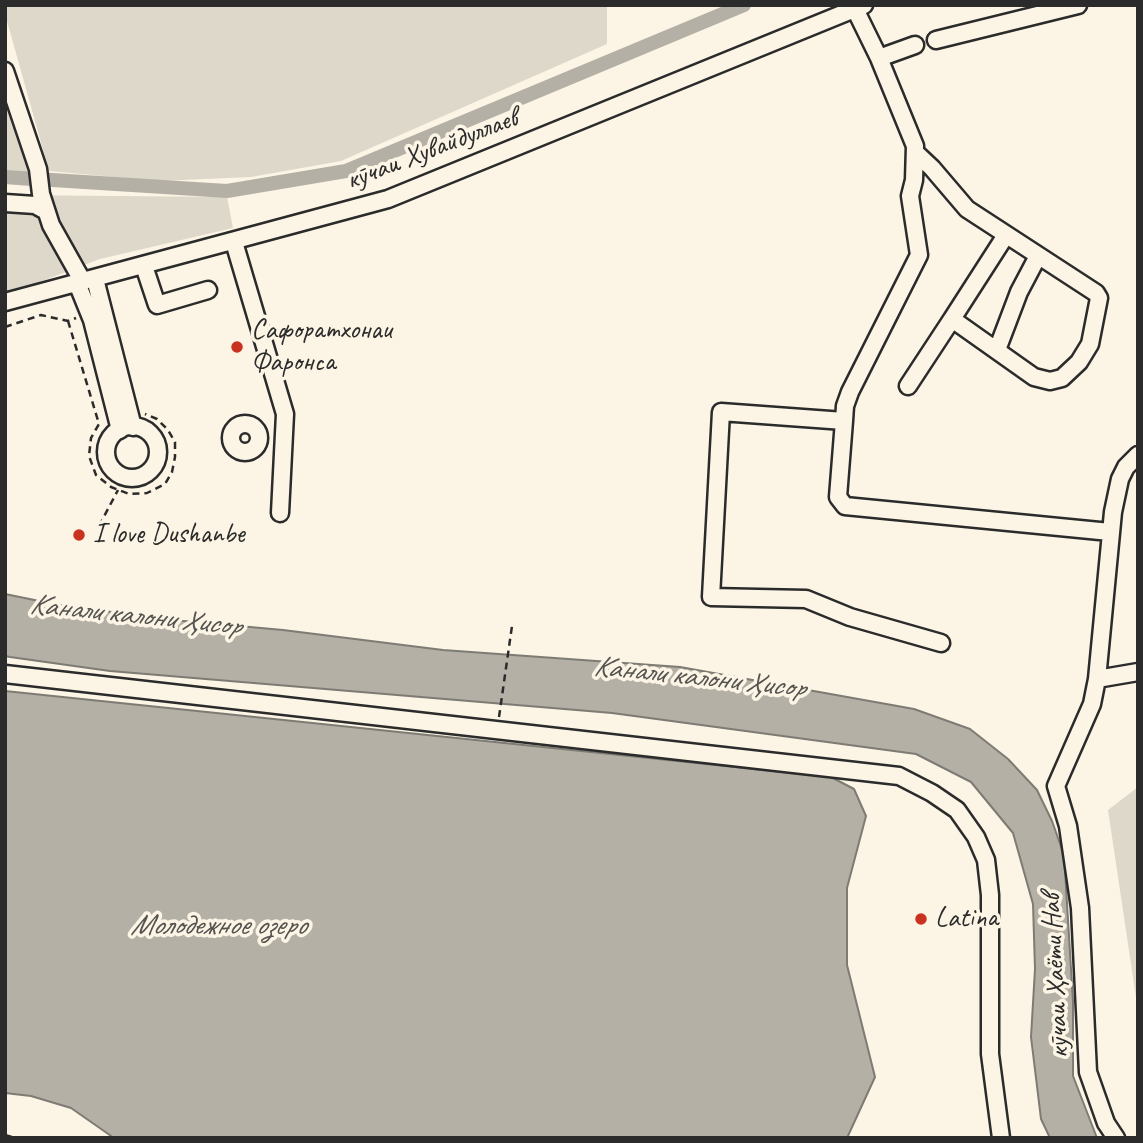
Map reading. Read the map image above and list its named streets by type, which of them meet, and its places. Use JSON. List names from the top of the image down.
{
  "streets": {
    "street": ["кӯчаи Хувайдуллаев", "кӯчаи Ҳаёти Нав"]
  },
  "water": ["Канали калони Ҳисор", "Молодежное озеро"],
  "places": ["Сафоратхонаи Фаронса", "I love Dushanbe", "Latina"]
}
